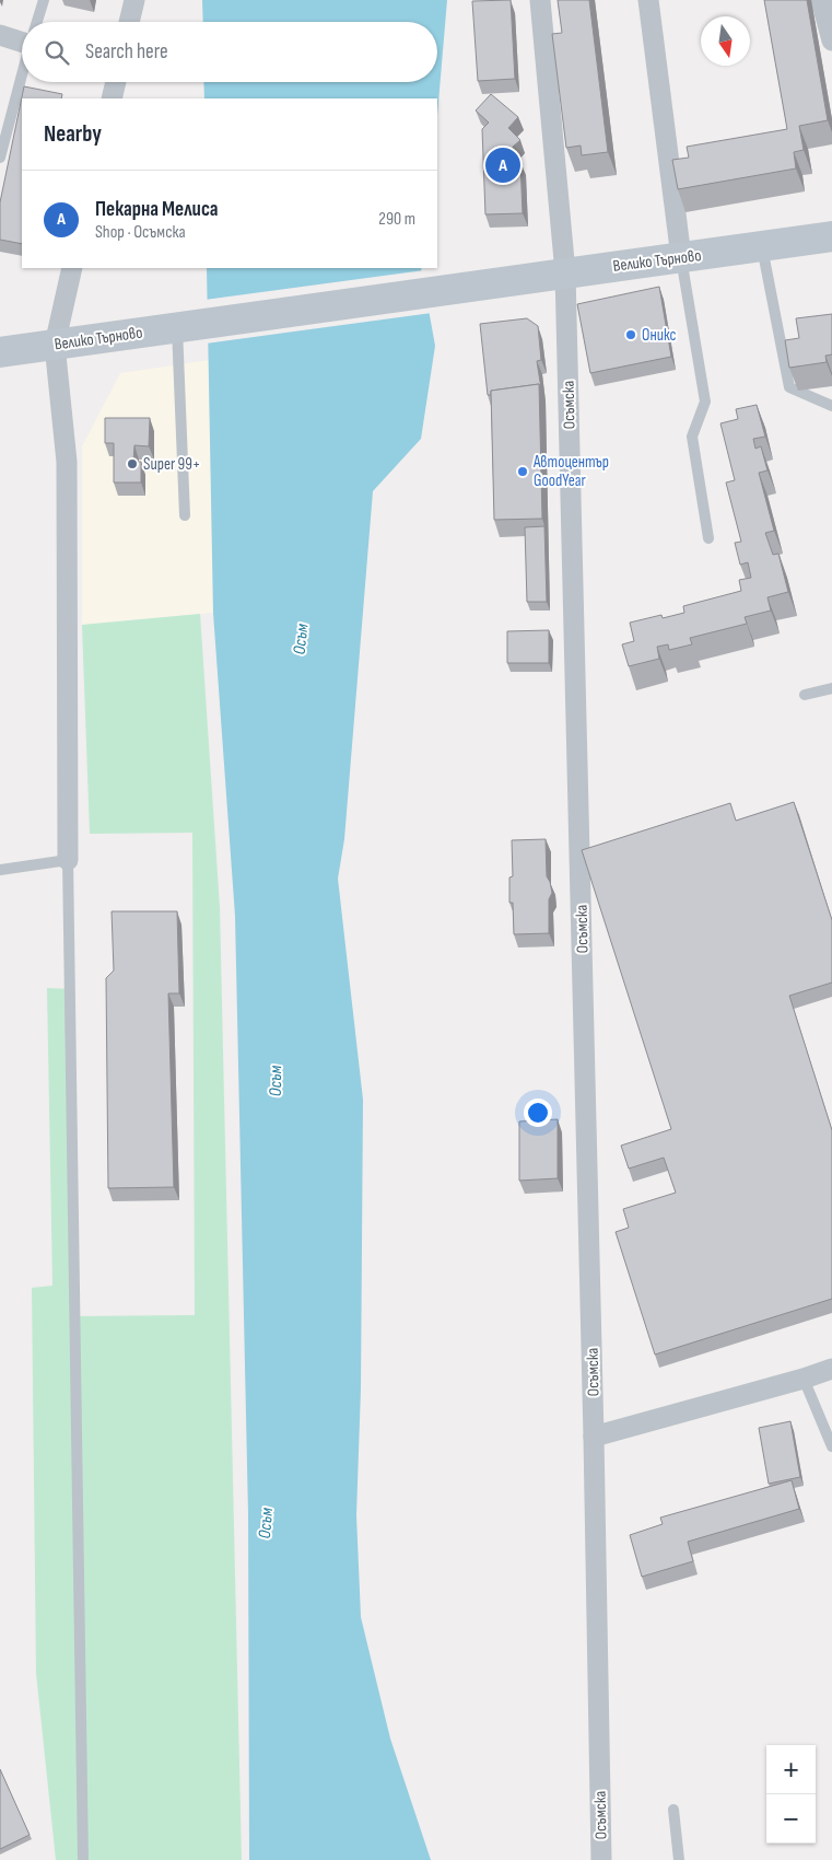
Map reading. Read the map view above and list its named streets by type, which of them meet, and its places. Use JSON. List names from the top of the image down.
{
  "streets": {
    "street": ["Велико Търново", "Осъмска"]
  },
  "crossings": [
    ["Велико Търново", "Осъмска"]
  ],
  "water": ["Осъм"],
  "places": ["Оникс", "Super 99+", "Автоцентър GoodYear"],
  "north": "bottom",
  "page": {
    "search": "Search here",
    "heading": "Nearby",
    "pins": "A",
    "list": [
      {
        "mark": "A",
        "name": "Пекарна Мелиса",
        "note": "Shop · Осъмска",
        "value": "290 m"
      }
    ],
    "map_buttons": ["+", "−"]
  }
}
